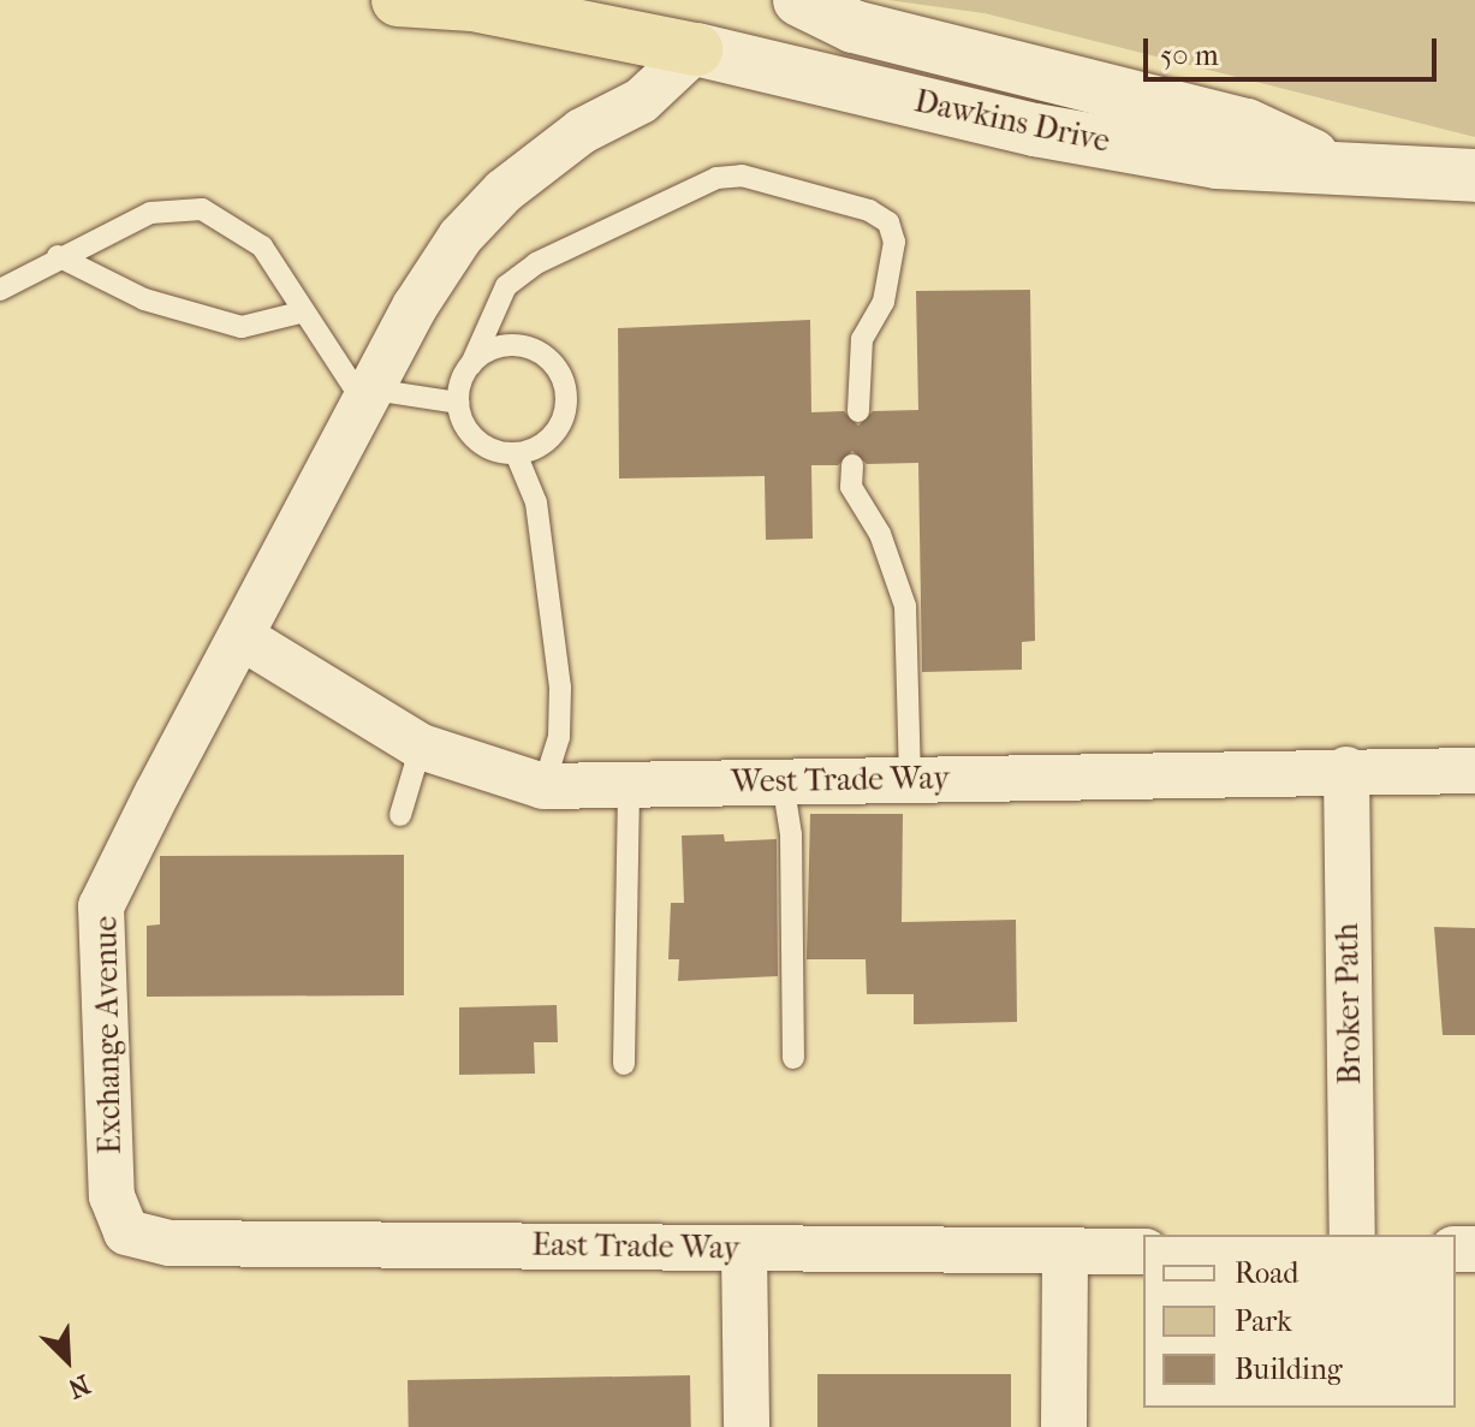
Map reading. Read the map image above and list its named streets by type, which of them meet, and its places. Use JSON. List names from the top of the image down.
{
  "streets": {
    "main road": ["Dawkins Drive"],
    "street": [
      "West Trade Way",
      "Broker Path",
      "Exchange Avenue",
      "East Trade Way"
    ]
  },
  "crossings": [
    ["Dawkins Drive", "Exchange Avenue"],
    ["West Trade Way", "Broker Path"],
    ["West Trade Way", "Exchange Avenue"],
    ["Exchange Avenue", "East Trade Way"]
  ],
  "legend": ["Road", "Park", "Building"],
  "scale_bar": "50 m",
  "north": "bottom right"
}
